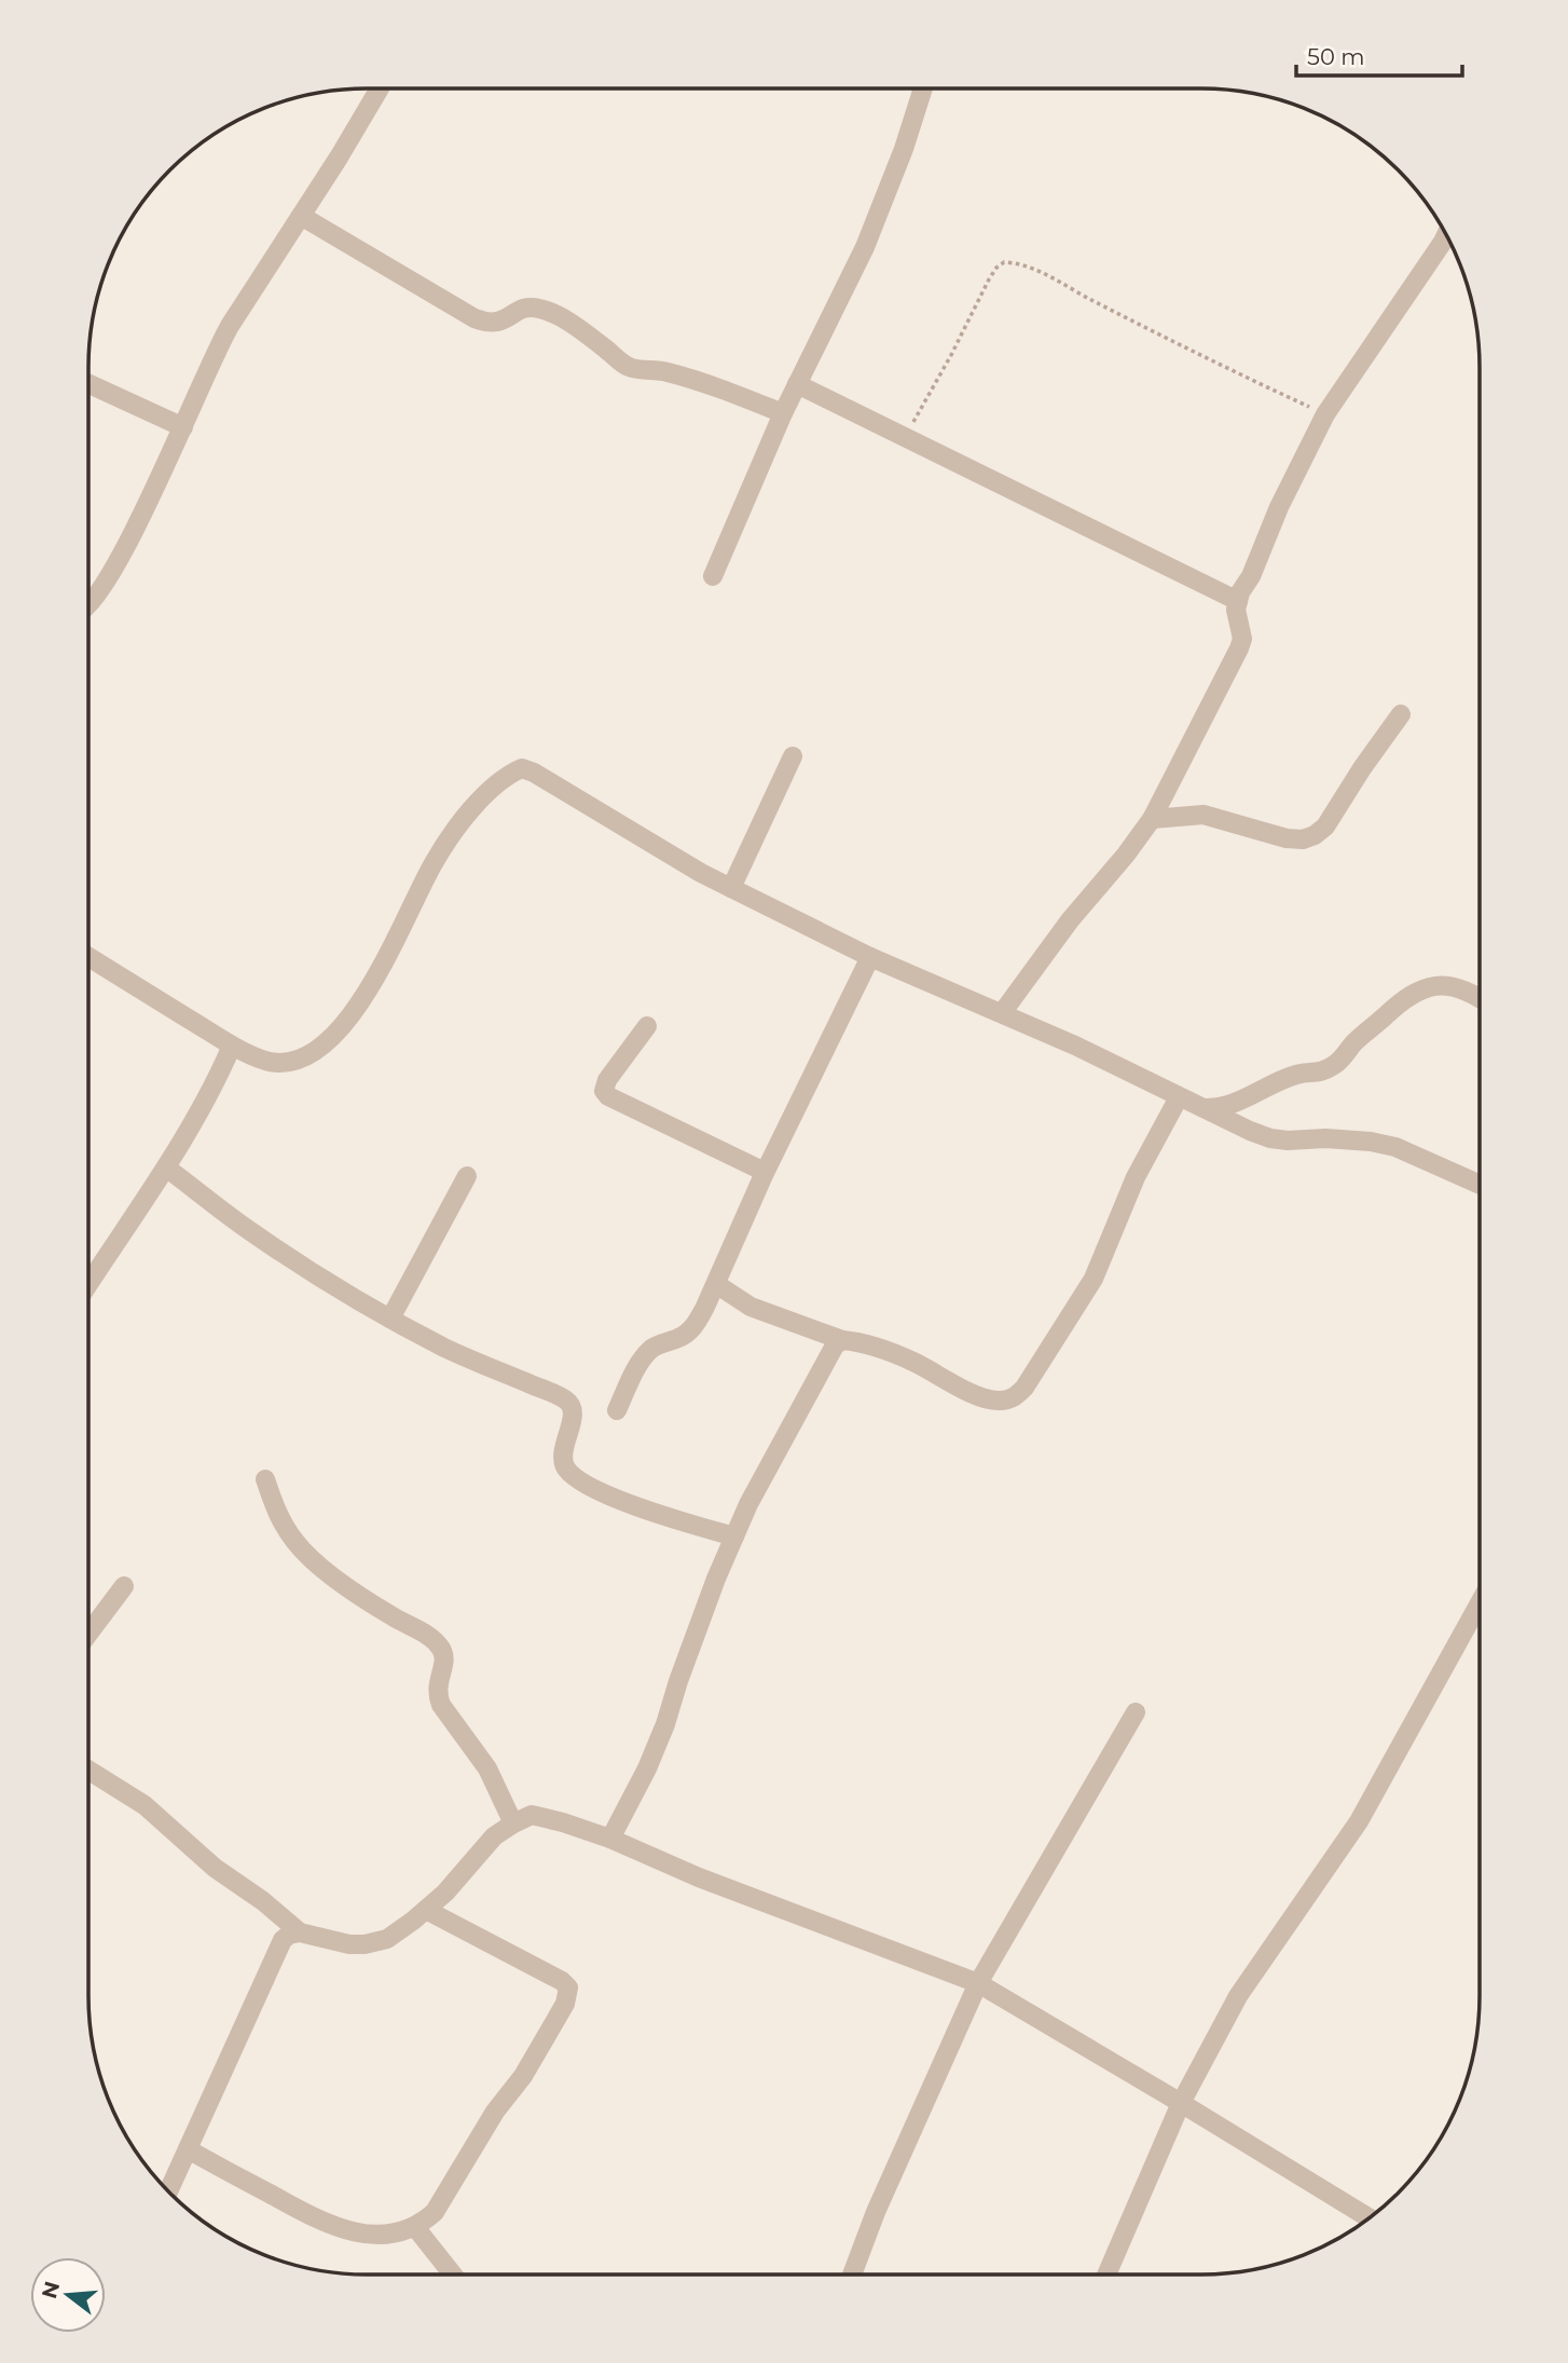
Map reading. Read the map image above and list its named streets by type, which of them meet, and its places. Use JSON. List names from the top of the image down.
{
  "scale_bar": "50 m",
  "north": "left"
}
